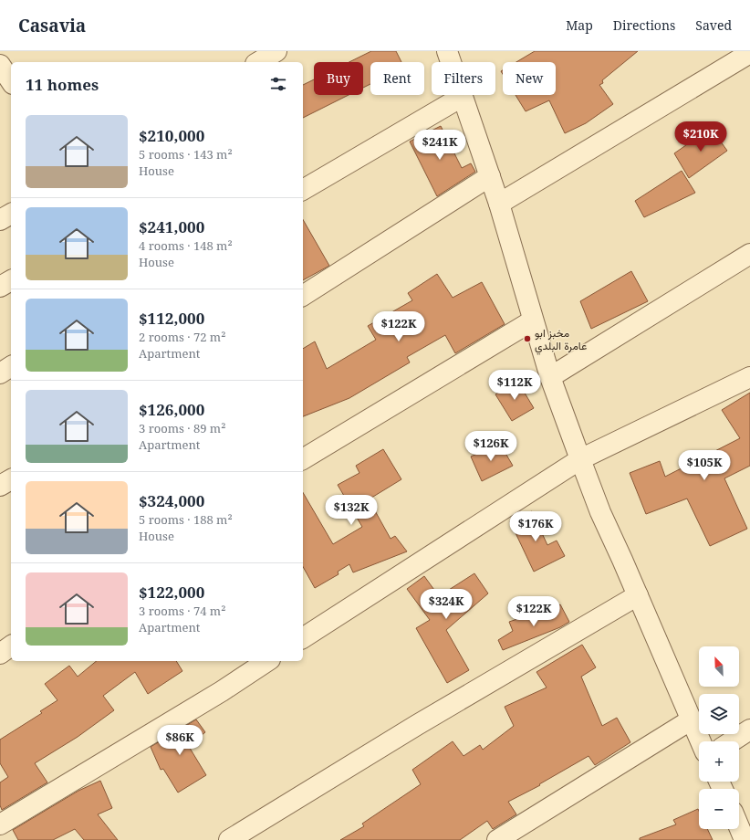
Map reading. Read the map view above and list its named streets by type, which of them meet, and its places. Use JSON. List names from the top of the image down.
{
  "places": ["مخبز ابو عامرة البلدي"],
  "north": "top left",
  "page": {
    "header": "Casavia",
    "nav": ["Map", "Directions", "Saved"],
    "chip": [
      "Buy",
      "Rent",
      "Filters",
      "New"
    ],
    "heading": "11 homes",
    "list": [
      {
        "name": "$210,000",
        "note": "5 rooms · 143 m² · House"
      },
      {
        "name": "$241,000",
        "note": "4 rooms · 148 m² · House"
      },
      {
        "name": "$112,000",
        "note": "2 rooms · 72 m² · Apartment"
      },
      {
        "name": "$126,000",
        "note": "3 rooms · 89 m² · Apartment"
      },
      {
        "name": "$324,000",
        "note": "5 rooms · 188 m² · House"
      },
      {
        "name": "$122,000",
        "note": "3 rooms · 74 m² · Apartment"
      }
    ],
    "price": [
      "$210K",
      "$241K",
      "$122K",
      "$112K",
      "$126K",
      "$105K",
      "$132K",
      "$176K",
      "$324K",
      "$122K",
      "$86K"
    ],
    "map_buttons": ["+", "−"]
  }
}
